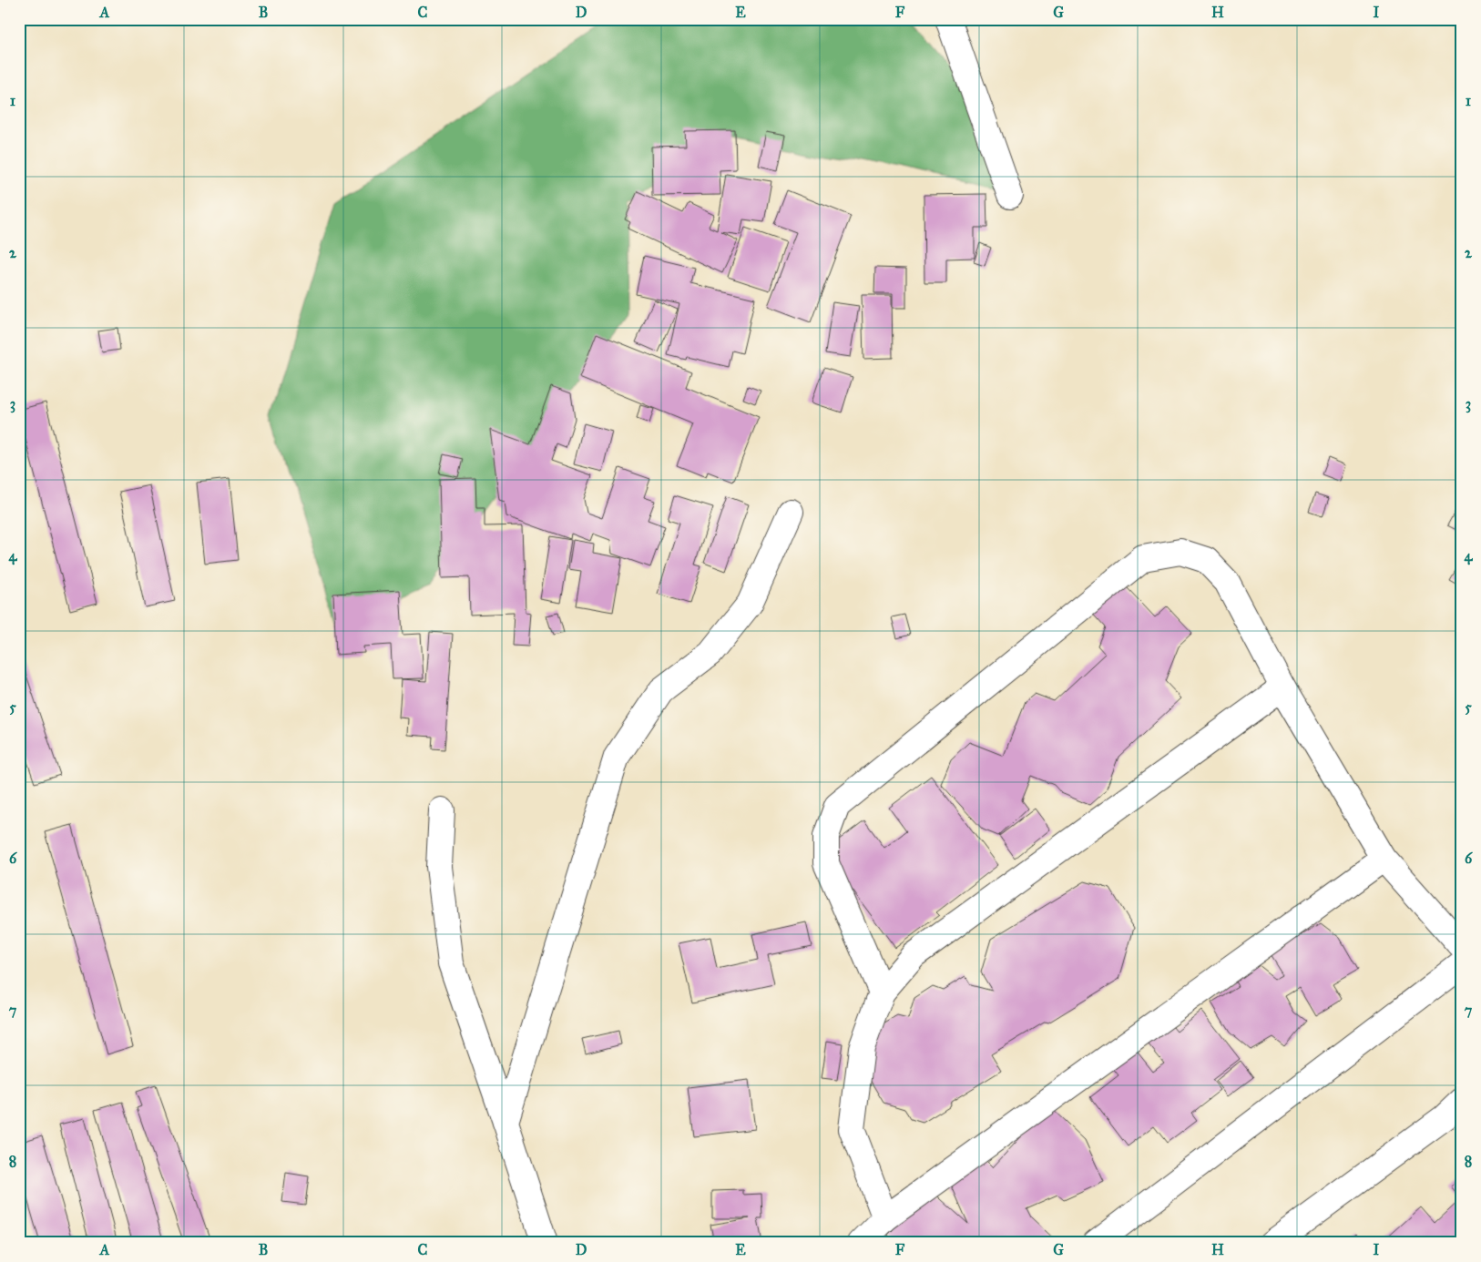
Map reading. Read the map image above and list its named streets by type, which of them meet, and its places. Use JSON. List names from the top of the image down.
{
  "grid": {
    "columns": [
      "A",
      "B",
      "C",
      "D",
      "E",
      "F",
      "G",
      "H",
      "I"
    ],
    "rows": [
      "1",
      "2",
      "3",
      "4",
      "5",
      "6",
      "7",
      "8"
    ]
  }
}
